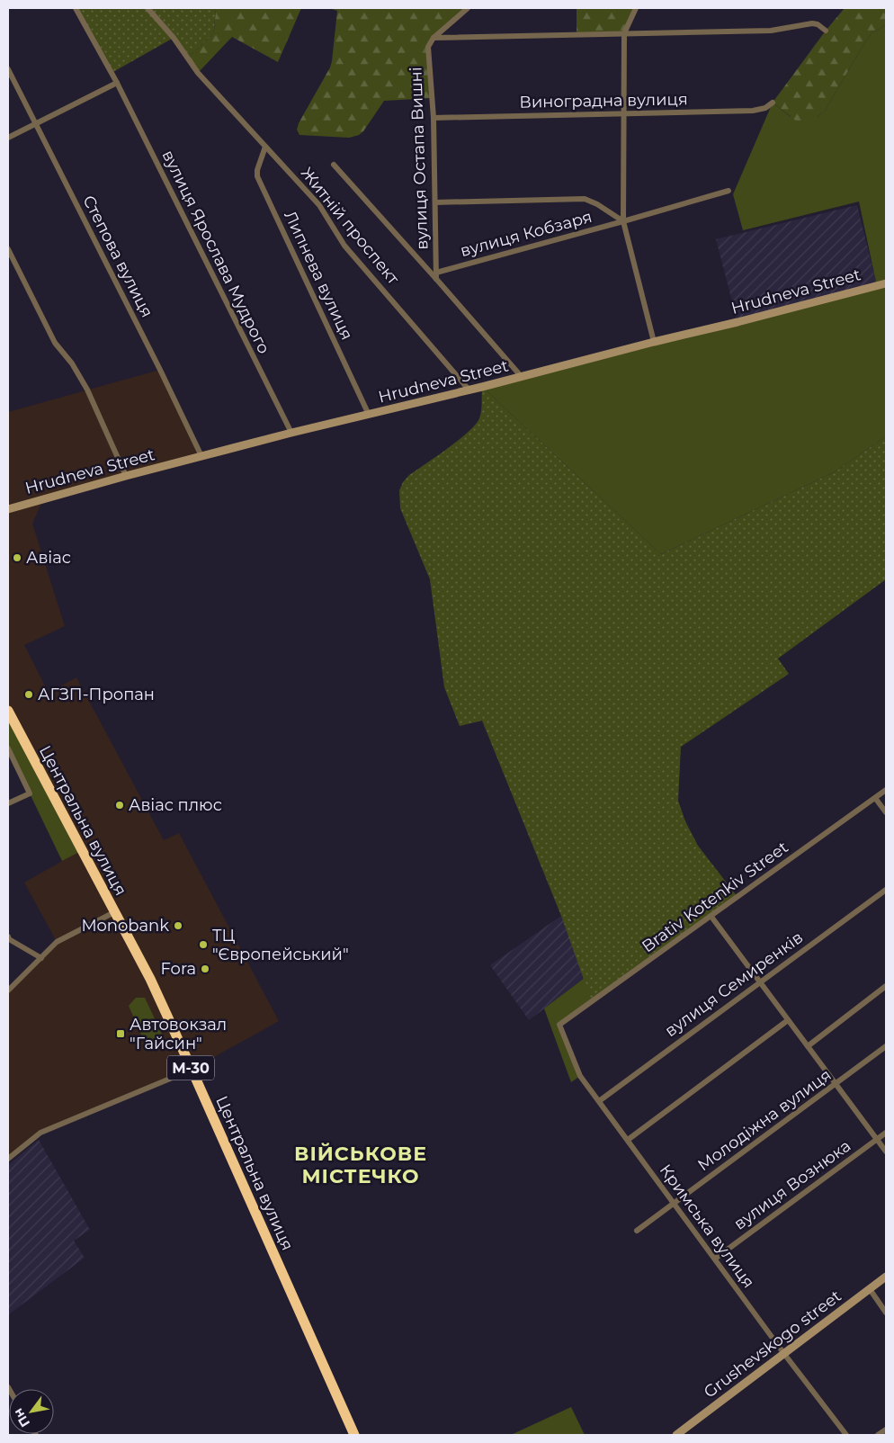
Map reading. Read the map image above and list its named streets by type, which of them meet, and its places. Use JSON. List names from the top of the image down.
{
  "streets": {
    "highway": ["Центральна вулиця", "М-30"],
    "street": [
      "Виноградна вулиця",
      "вулиця Остапа Вишні",
      "Житній проспект",
      "вулиця Кобзаря",
      "вулиця Ярослава Мудрого",
      "Степова вулиця",
      "Липнева вулиця",
      "Hrudneva Street",
      "Brativ Kotenkiv Street",
      "вулиця Семиренків",
      "Молодіжна вулиця",
      "вулиця Вознюка",
      "Кримська вулиця",
      "Grushevskogo street"
    ]
  },
  "crossings": [
    ["Виноградна вулиця", "вулиця Остапа Вишні"],
    ["вулиця Остапа Вишні", "Житній проспект"],
    ["вулиця Остапа Вишні", "вулиця Кобзаря"],
    ["Житній проспект", "вулиця Кобзаря"],
    ["Житній проспект", "Липнева вулиця"],
    ["Житній проспект", "Hrudneva Street"],
    ["вулиця Ярослава Мудрого", "Hrudneva Street"],
    ["Степова вулиця", "Hrudneva Street"],
    ["Липнева вулиця", "Hrudneva Street"],
    ["Brativ Kotenkiv Street", "Кримська вулиця"],
    ["вулиця Семиренків", "Кримська вулиця"],
    ["Молодіжна вулиця", "Кримська вулиця"],
    ["вулиця Вознюка", "Кримська вулиця"],
    ["Кримська вулиця", "Grushevskogo street"]
  ],
  "districts": ["ВІЙСЬКОВЕ МІСТЕЧКО"],
  "places": {
    "other": [
      "Авіас",
      "АГЗП-Пропан",
      "Авіас плюс",
      "Monobank",
      "ТЦ \"Європейський\"",
      "Fora"
    ],
    "transit": ["Автовокзал \"Гайсин\""]
  },
  "north": "bottom left"
}
